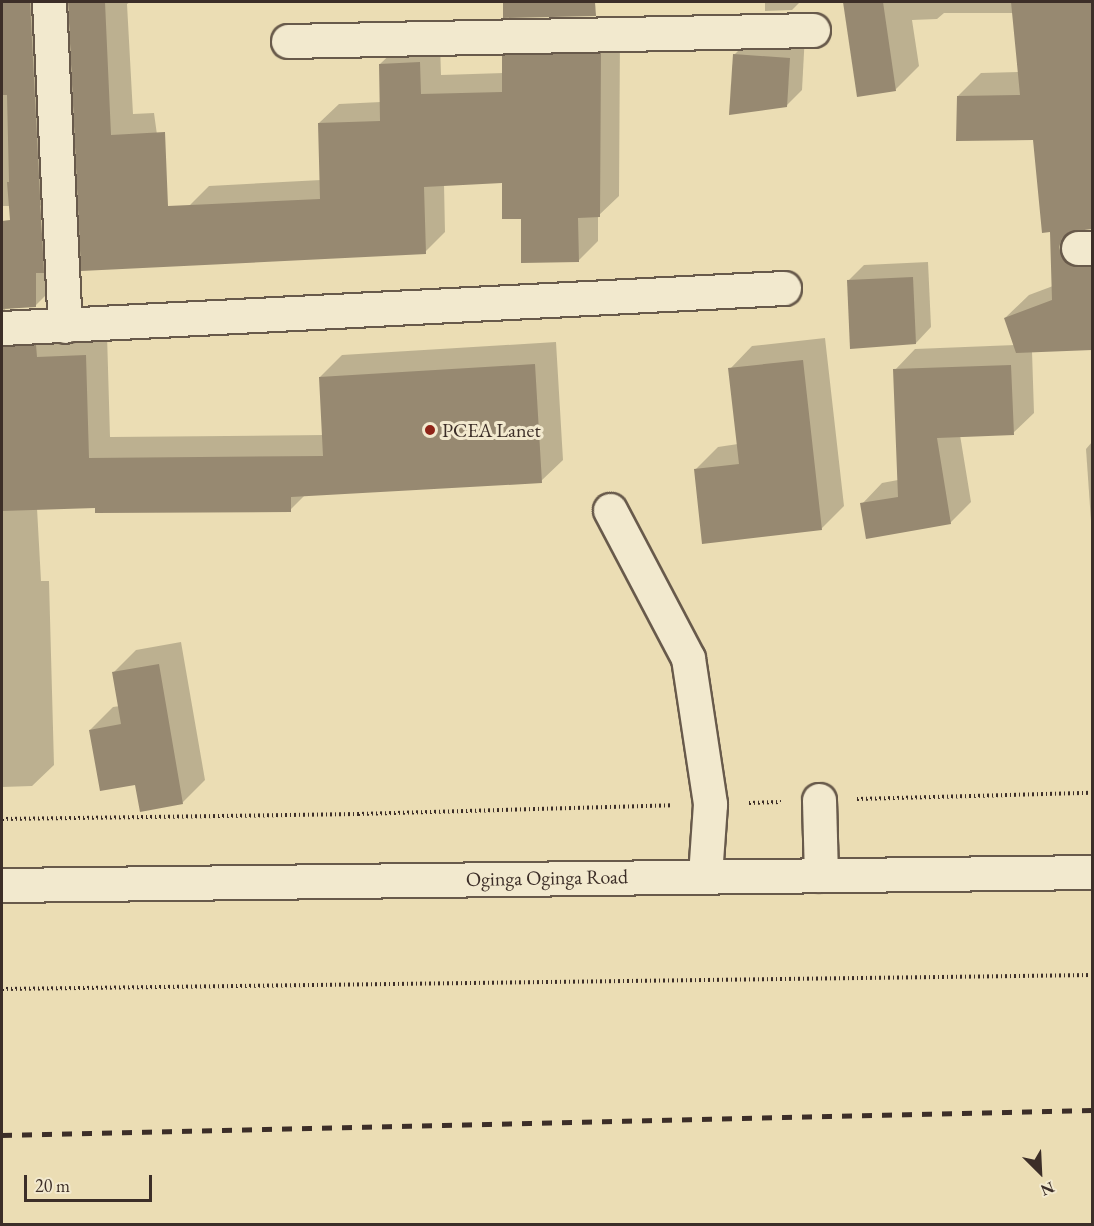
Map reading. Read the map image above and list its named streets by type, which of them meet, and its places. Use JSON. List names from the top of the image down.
{
  "streets": {
    "street": ["Oginga Oginga Road"]
  },
  "places": ["PCEA Lanet"],
  "scale_bar": "20 m",
  "north": "bottom right"
}
